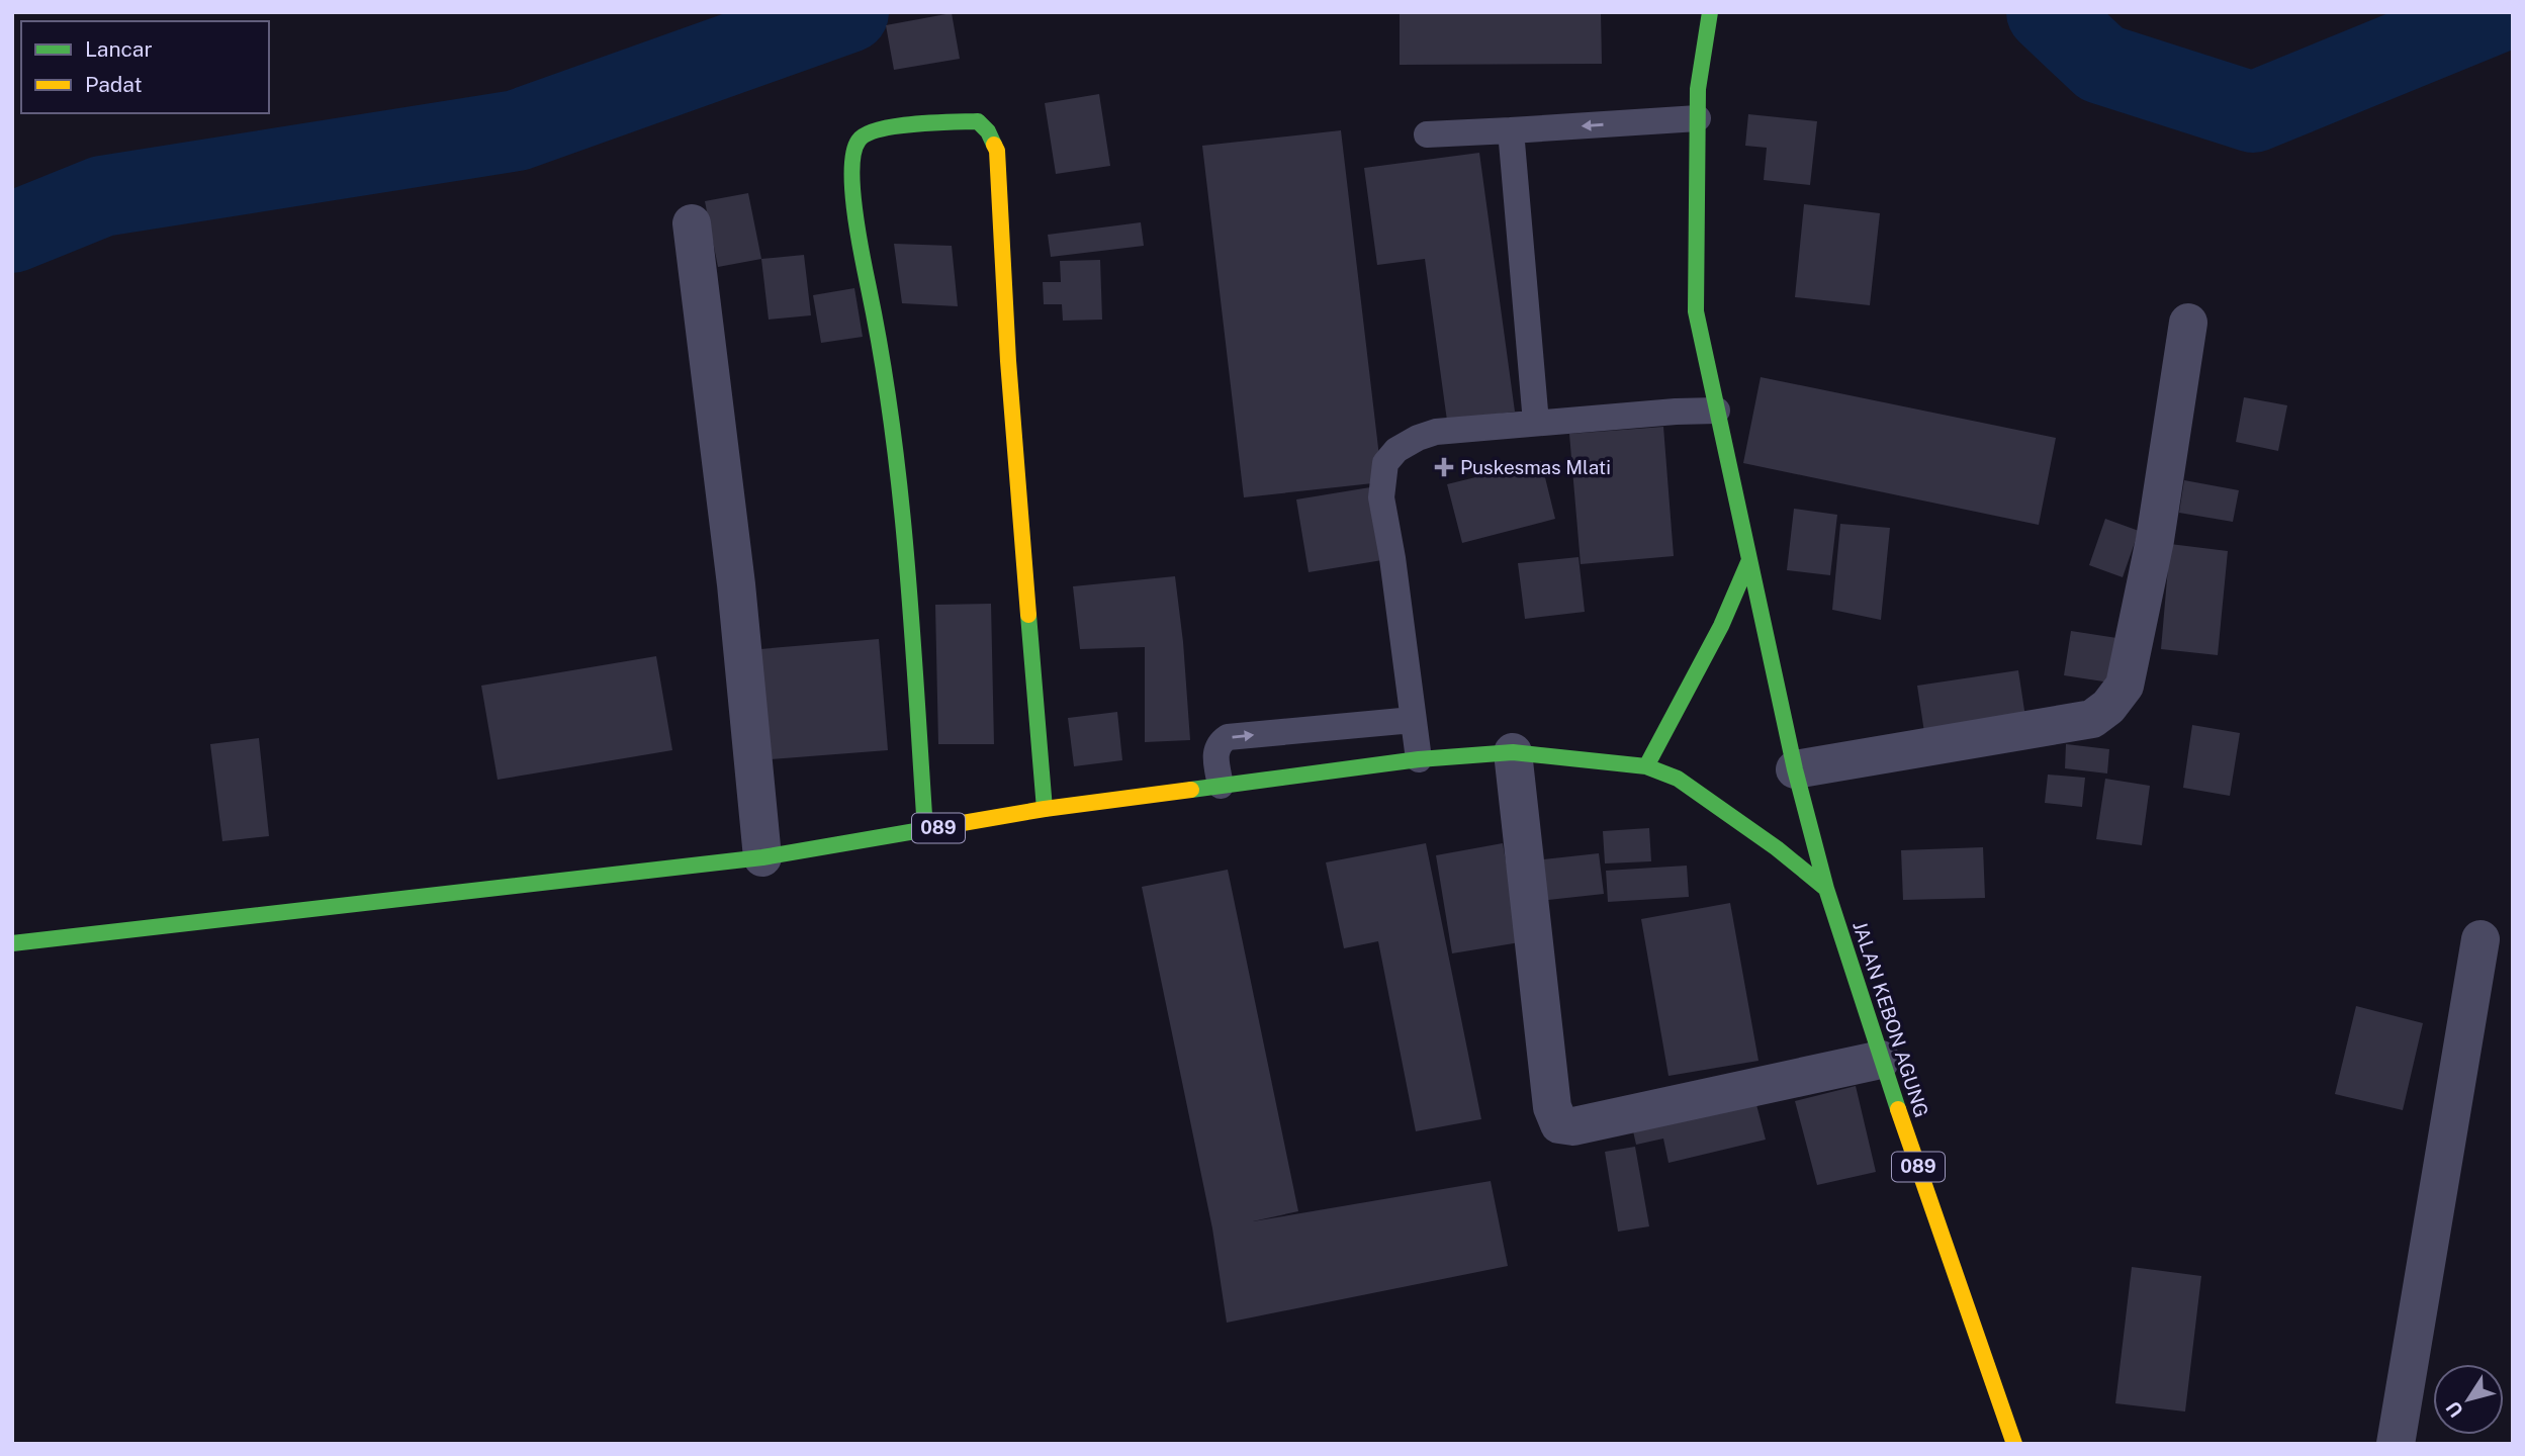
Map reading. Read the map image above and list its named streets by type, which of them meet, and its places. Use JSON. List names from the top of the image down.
{
  "streets": {
    "main road": ["089", "JALAN KEBON AGUNG"]
  },
  "crossings": [
    ["089", "JALAN KEBON AGUNG"]
  ],
  "places": {
    "health": ["Puskesmas Mlati"]
  },
  "legend": ["Lancar", "Padat"],
  "north": "bottom left"
}
